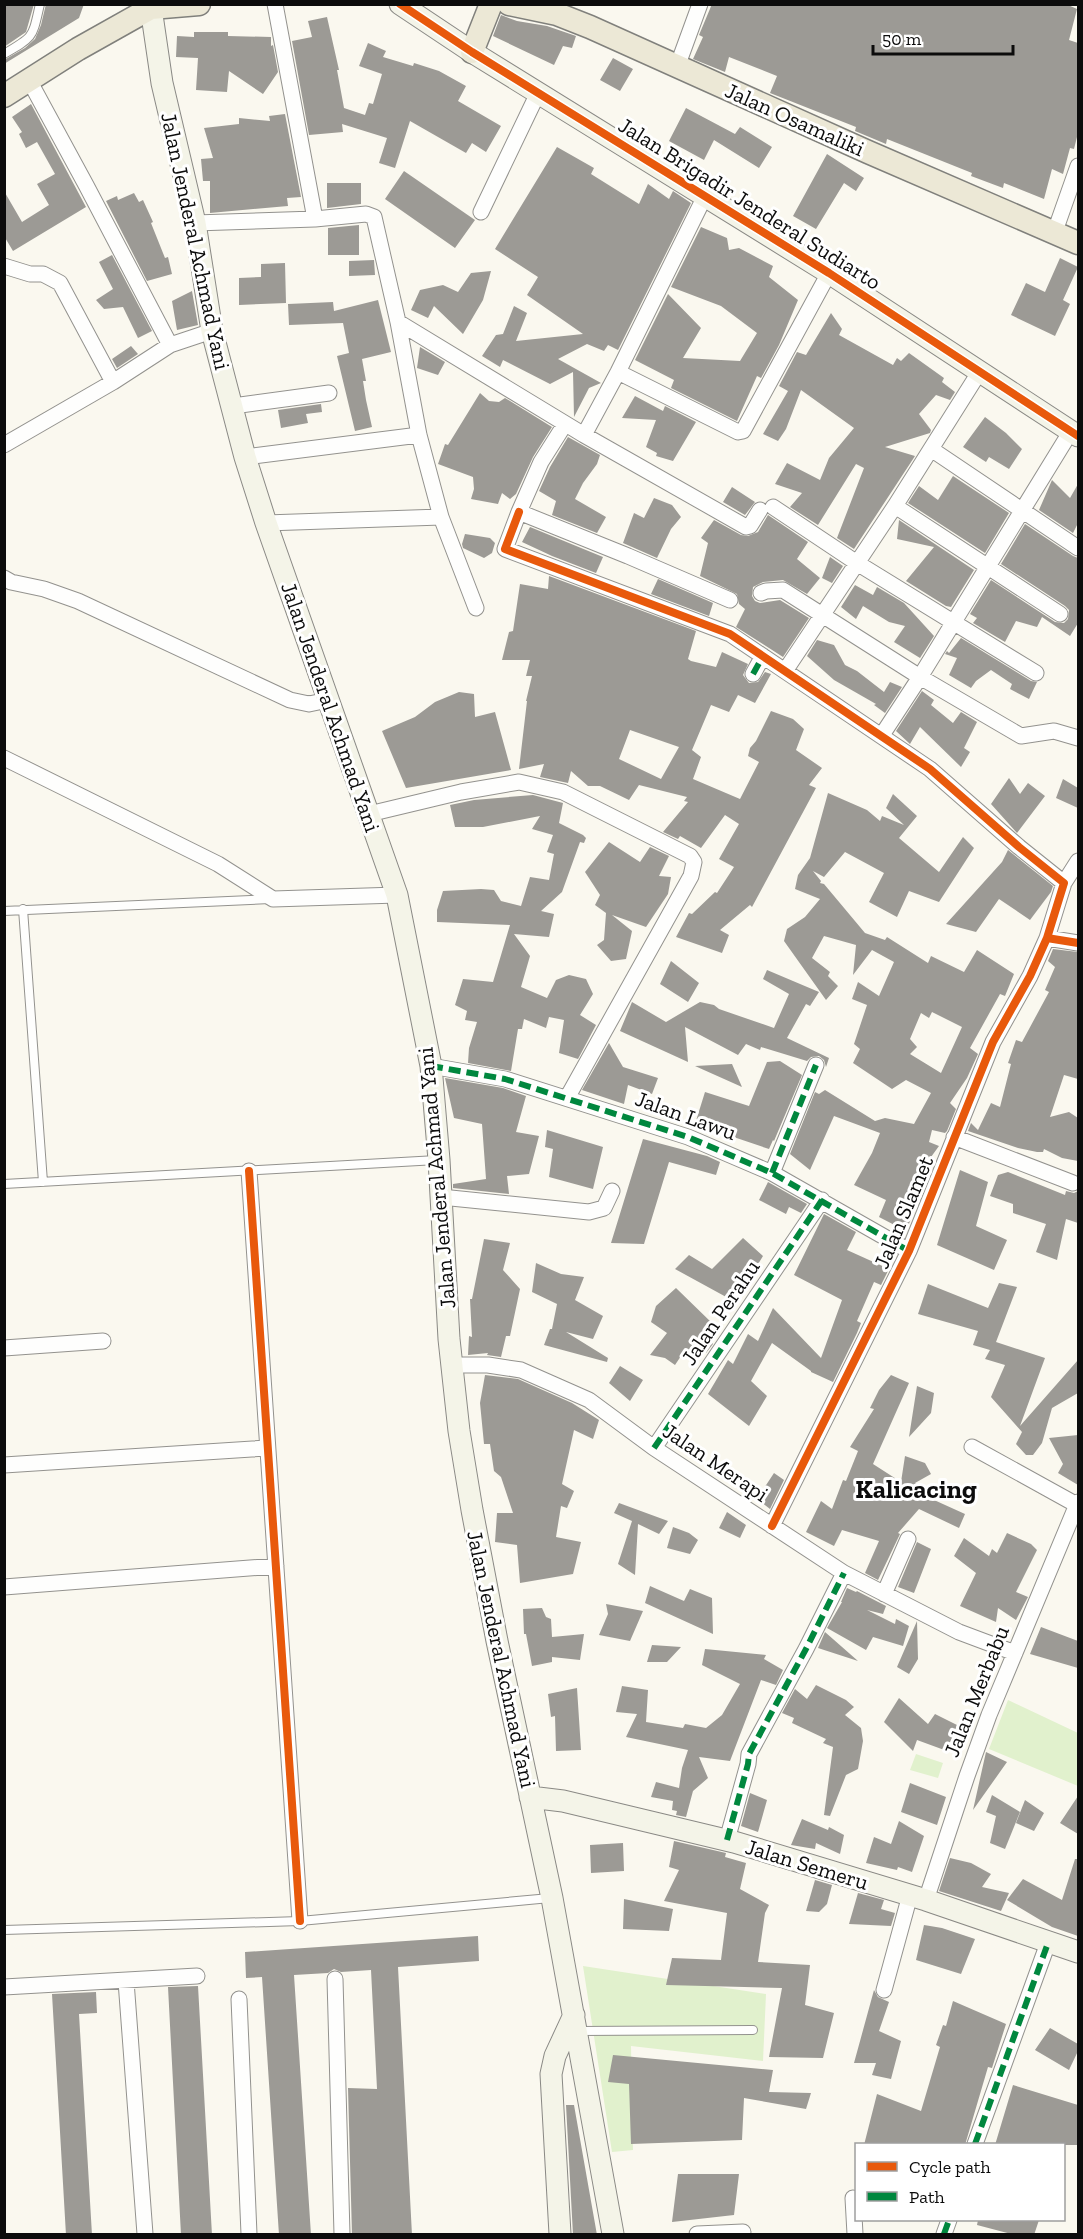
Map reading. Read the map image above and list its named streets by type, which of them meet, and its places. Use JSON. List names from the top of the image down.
{
  "streets": {
    "main road": [
      "Jalan Osamaliki",
      "Jalan Brigadir Jenderal Sudiarto",
      "Jalan Jenderal Achmad Yani",
      "Jalan Semeru"
    ],
    "street": [
      "Jalan Lawu",
      "Jalan Slamet",
      "Jalan Perahu",
      "Jalan Merapi",
      "Jalan Merbabu"
    ]
  },
  "crossings": [
    ["Jalan Jenderal Achmad Yani", "Jalan Lawu"],
    ["Jalan Jenderal Achmad Yani", "Jalan Merapi"],
    ["Jalan Jenderal Achmad Yani", "Jalan Semeru"],
    ["Jalan Lawu", "Jalan Slamet"],
    ["Jalan Lawu", "Jalan Perahu"],
    ["Jalan Slamet", "Jalan Merapi"],
    ["Jalan Perahu", "Jalan Merapi"],
    ["Jalan Merapi", "Jalan Merbabu"],
    ["Jalan Merbabu", "Jalan Semeru"]
  ],
  "districts": ["Kalicacing"],
  "legend": ["Cycle path", "Path"],
  "scale_bar": "50 m"
}
